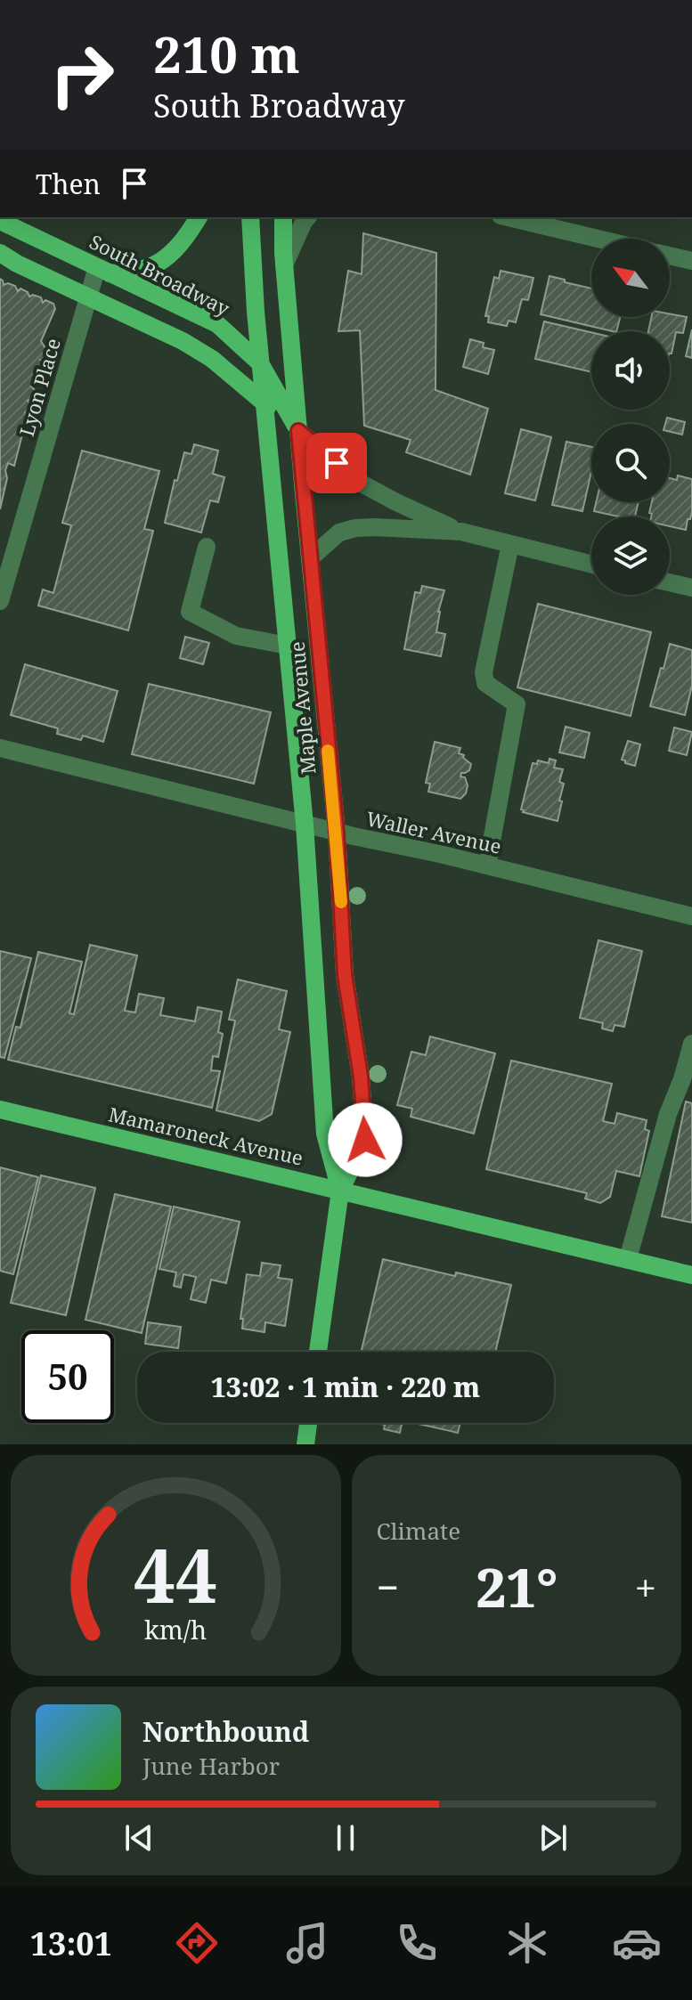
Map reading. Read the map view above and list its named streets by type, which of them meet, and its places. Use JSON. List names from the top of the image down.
{
  "streets": {
    "main road": ["South Broadway", "Maple Avenue", "Mamaroneck Avenue"],
    "street": ["Lyon Place", "Waller Avenue"]
  },
  "crossings": [
    ["South Broadway", "Lyon Place"],
    ["South Broadway", "Maple Avenue"],
    ["Maple Avenue", "Waller Avenue"],
    ["Maple Avenue", "Mamaroneck Avenue"]
  ],
  "north": "top left",
  "page": {
    "turn": ["210 m", "South Broadway"],
    "then": "Then",
    "limit": "50",
    "trip": "13:02 · 1 min · 220 m",
    "tile": "Climate",
    "heat": ["−", "21°", "+"],
    "song": ["Northbound", "June Harbor"],
    "tabs": "13:01",
    "gauge": ["44", "km/h"]
  }
}
